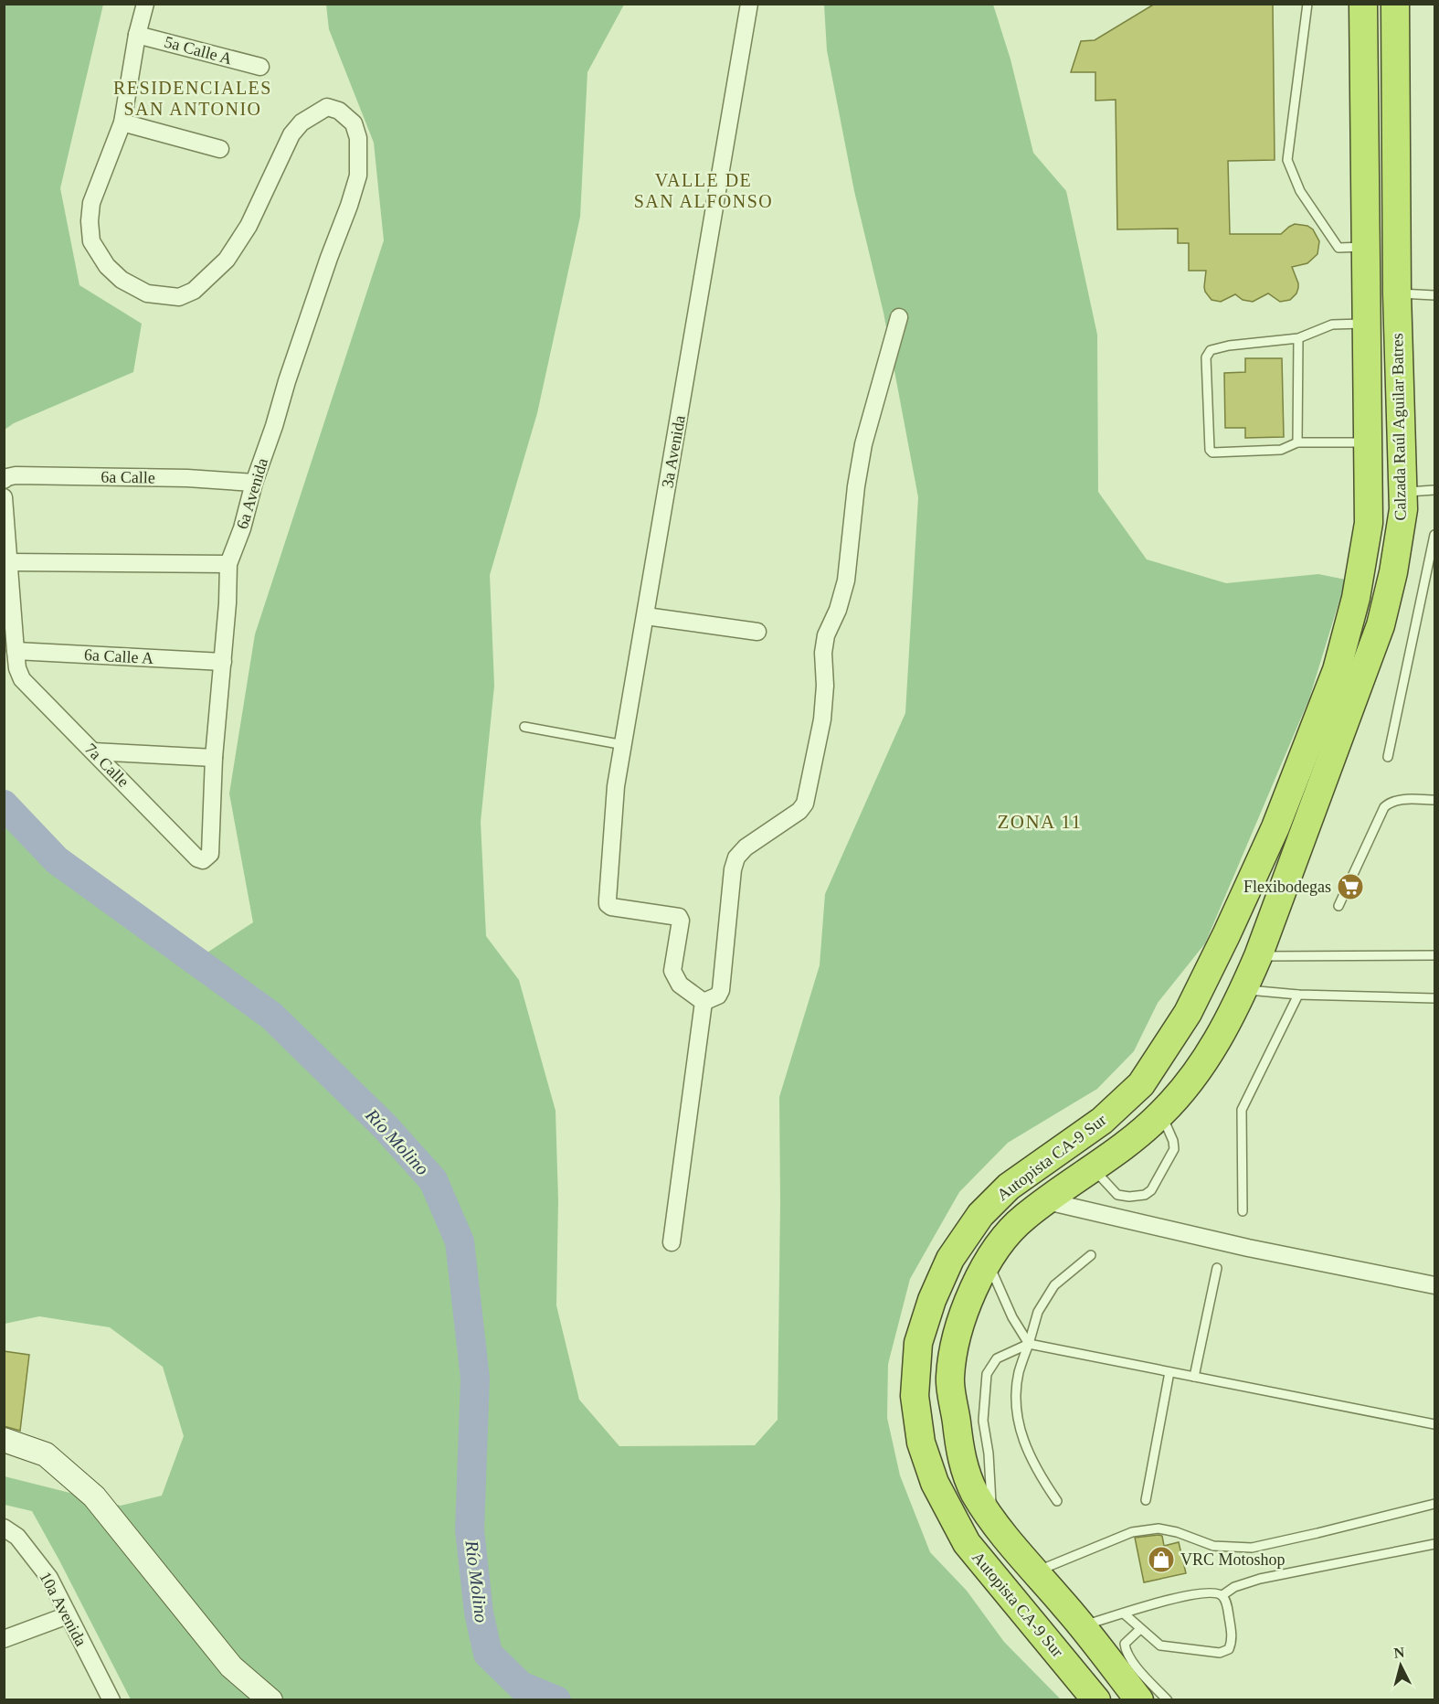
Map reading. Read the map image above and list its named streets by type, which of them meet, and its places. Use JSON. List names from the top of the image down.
{
  "streets": {
    "highway": ["Calzada Raúl Aguilar Batres", "Autopista CA-9 Sur"],
    "street": [
      "5a Calle A",
      "3a Avenida",
      "6a Calle",
      "6a Avenida",
      "6a Calle A",
      "7a Calle",
      "10a Avenida"
    ]
  },
  "crossings": [
    ["Calzada Raúl Aguilar Batres", "Autopista CA-9 Sur"],
    ["6a Calle", "6a Avenida"],
    ["6a Avenida", "6a Calle A"],
    ["6a Avenida", "7a Calle"],
    ["6a Calle A", "7a Calle"]
  ],
  "districts": ["RESIDENCIALES SAN ANTONIO", "VALLE DE SAN ALFONSO", "ZONA 11"],
  "water": ["Río Molino"],
  "places": {
    "supermarket": ["Flexibodegas"],
    "shop": ["VRC Motoshop"]
  },
  "north": "top"
}
